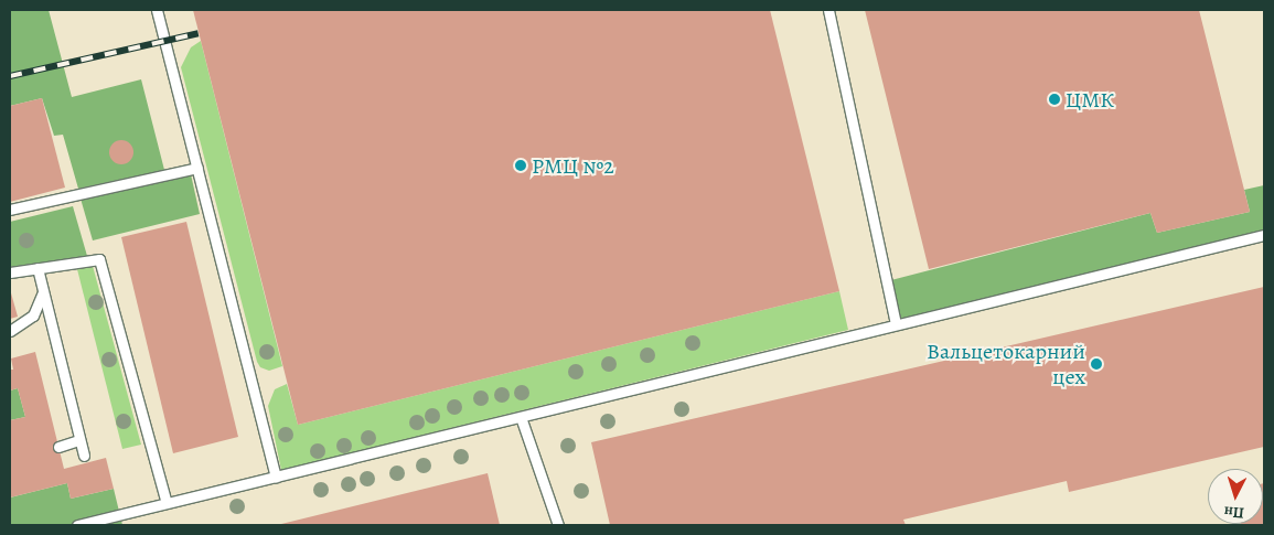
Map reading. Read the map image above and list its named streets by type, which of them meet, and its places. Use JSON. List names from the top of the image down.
{
  "places": ["ЦМК", "РМЦ №2", "Вальцетокарний цех"],
  "north": "bottom"
}
